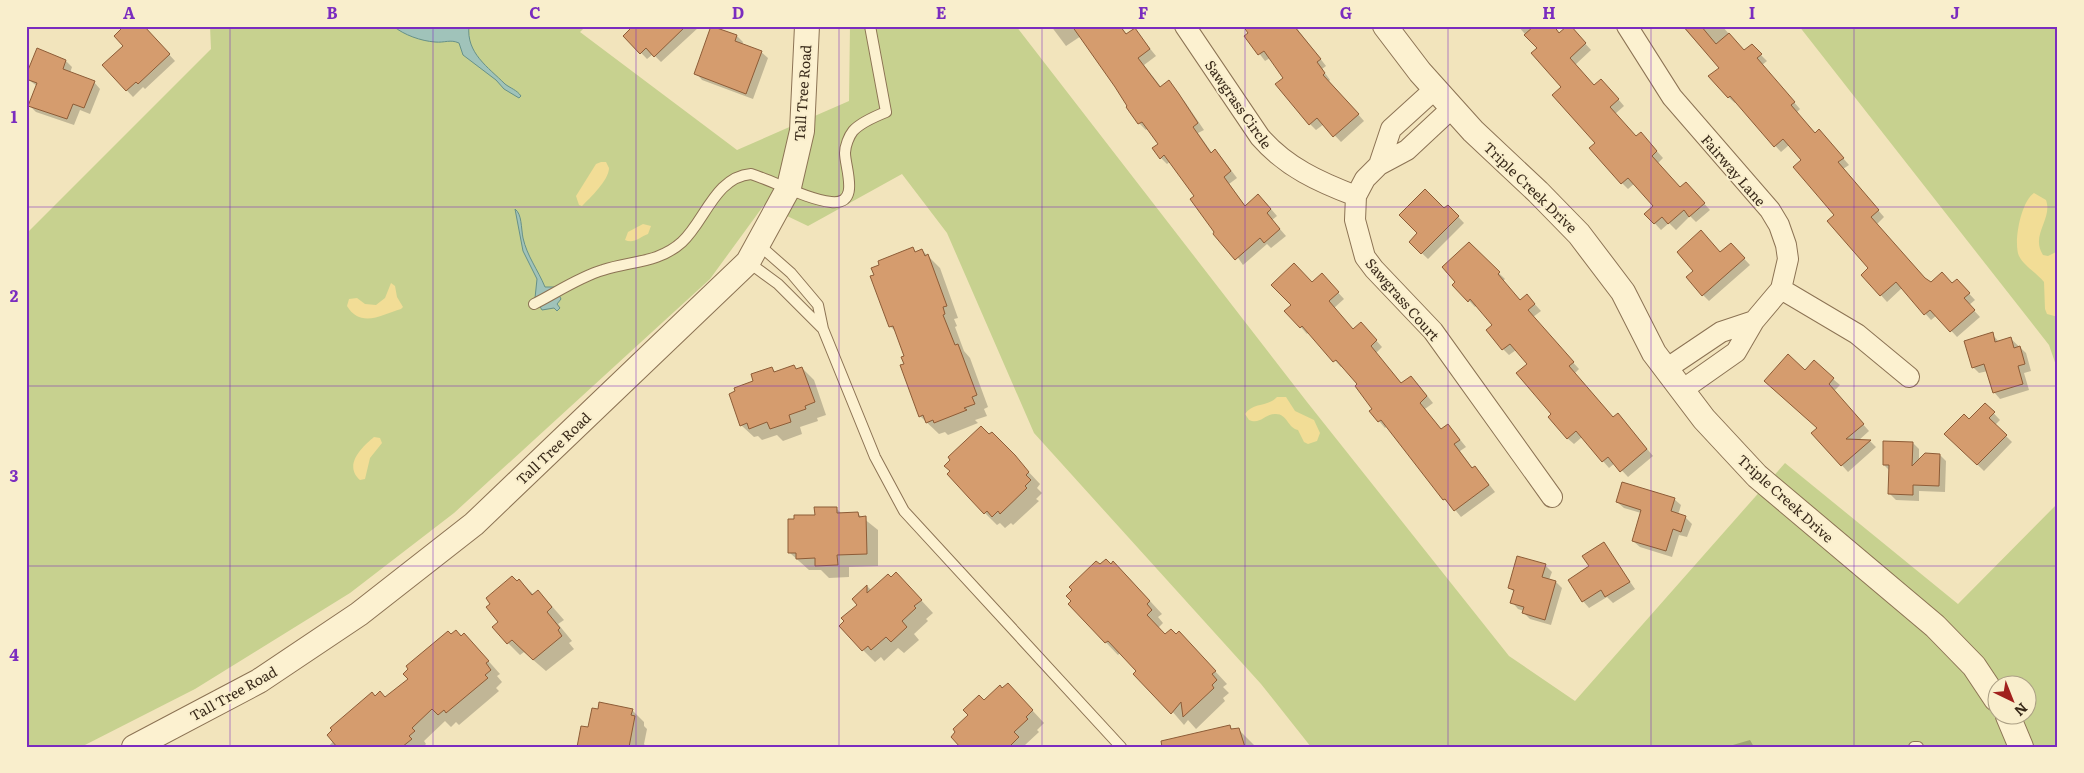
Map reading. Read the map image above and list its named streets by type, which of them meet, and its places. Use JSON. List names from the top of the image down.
{
  "streets": {
    "street": [
      "Tall Tree Road",
      "Sawgrass Circle",
      "Fairway Lane",
      "Triple Creek Drive",
      "Sawgrass Court"
    ]
  },
  "crossings": [
    ["Sawgrass Circle", "Sawgrass Court"],
    ["Fairway Lane", "Triple Creek Drive"]
  ],
  "north": "bottom right",
  "grid": {
    "columns": [
      "A",
      "B",
      "C",
      "D",
      "E",
      "F",
      "G",
      "H",
      "I",
      "J"
    ],
    "rows": [
      "1",
      "2",
      "3",
      "4"
    ]
  }
}
